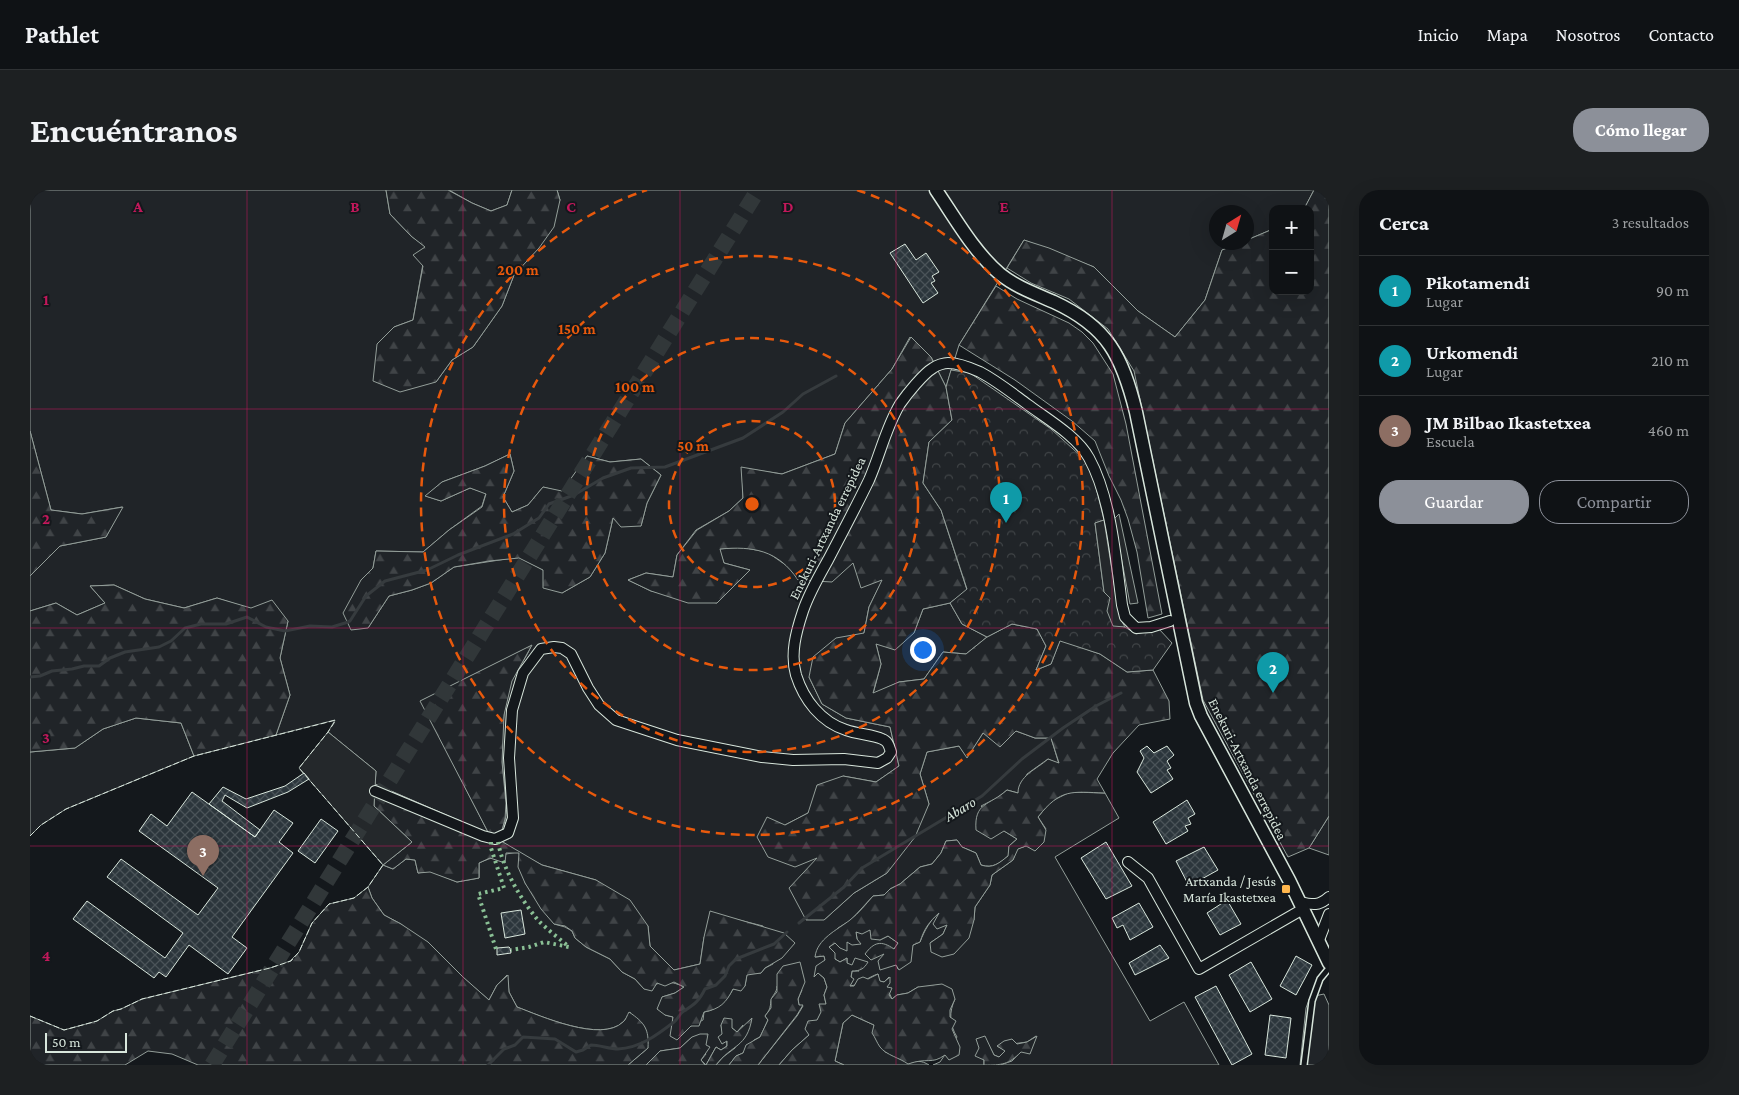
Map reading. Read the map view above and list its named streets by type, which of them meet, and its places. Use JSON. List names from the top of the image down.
{
  "streets": {
    "street": ["Enekuri-Artxanda errepidea"]
  },
  "water": ["Abaro"],
  "places": {
    "transit": ["Artxanda / Jesús María Ikastetxea"]
  },
  "scale_bar": "50 m",
  "north": "top right",
  "page": {
    "header": "Pathlet",
    "nav": [
      "Inicio",
      "Mapa",
      "Nosotros",
      "Contacto"
    ],
    "buttons": [
      "Cómo llegar",
      ["Guardar", "Compartir"]
    ],
    "title": "Encuéntranos",
    "heading": ["Cerca", "3 resultados"],
    "map_buttons": ["+", "−"],
    "list": [
      {
        "mark": "1",
        "name": "Pikotamendi",
        "note": "Lugar",
        "value": "90 m"
      },
      {
        "mark": "2",
        "name": "Urkomendi",
        "note": "Lugar",
        "value": "210 m"
      },
      {
        "mark": "3",
        "name": "JM Bilbao Ikastetxea",
        "note": "Escuela",
        "value": "460 m"
      }
    ],
    "pins": ["1", "2", "3"],
    "scale": "50 m"
  },
  "grid": {
    "columns": [
      "A",
      "B",
      "C",
      "D",
      "E"
    ],
    "rows": [
      "1",
      "2",
      "3",
      "4"
    ]
  },
  "rings": [
    "200 m",
    "150 m",
    "100 m",
    "50 m"
  ]
}
